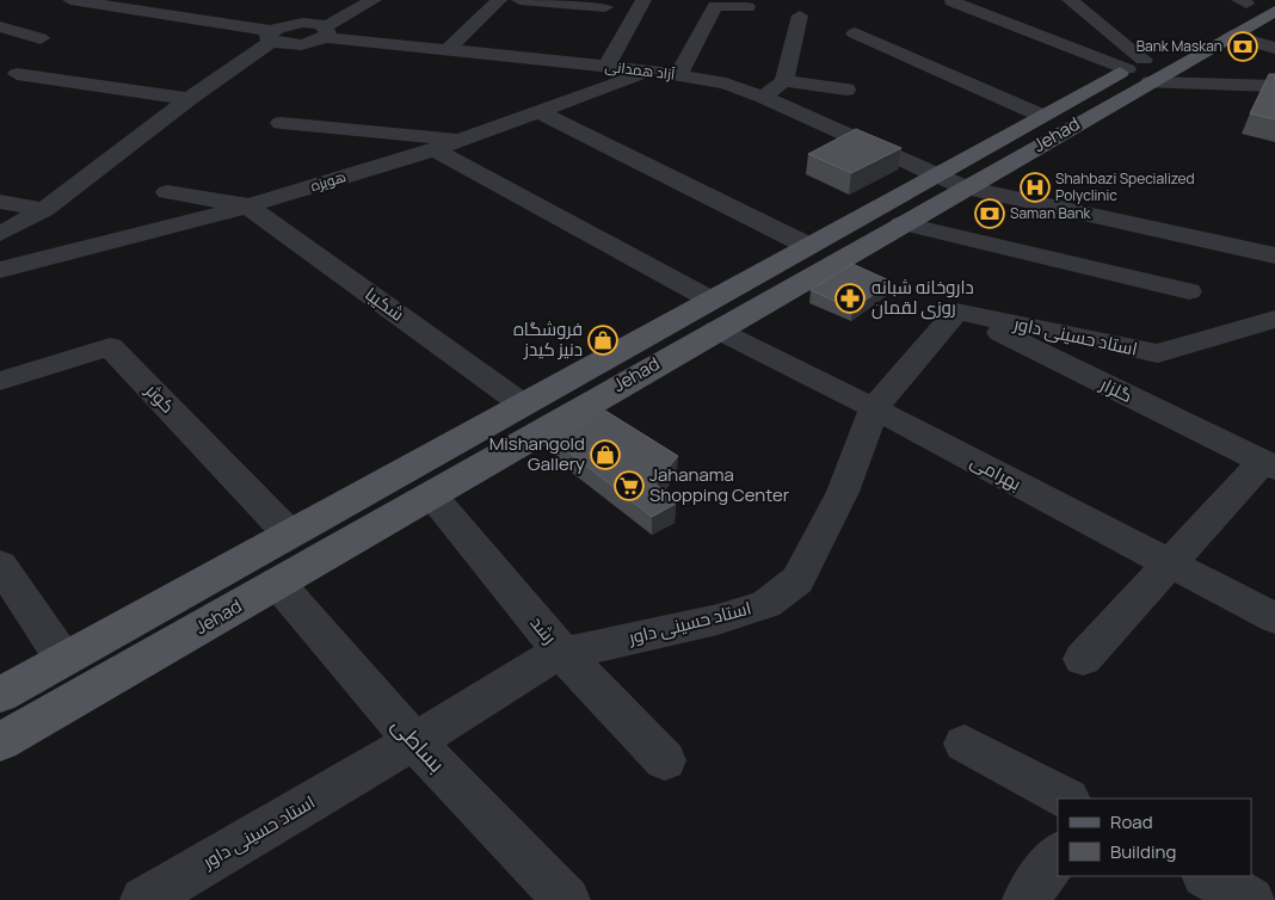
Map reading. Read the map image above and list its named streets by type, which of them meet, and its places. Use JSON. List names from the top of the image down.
{
  "streets": {
    "main road": ["Jehad"],
    "street": [
      "آزاد همدانی",
      "هویزه",
      "شکیبا",
      "استاد حسینی داور",
      "گلزار",
      "کوثر",
      "بهرامی",
      "رشد",
      "بساطی"
    ]
  },
  "crossings": [
    ["آزاد همدانی", "Jehad"],
    ["آزاد همدانی", "هویزه"],
    ["Jehad", "شکیبا"],
    ["Jehad", "کوثر"],
    ["Jehad", "بهرامی"],
    ["Jehad", "رشد"],
    ["Jehad", "بساطی"],
    ["هویزه", "شکیبا"],
    ["هویزه", "بهرامی"],
    ["استاد حسینی داور", "گلزار"],
    ["استاد حسینی داور", "بهرامی"],
    ["استاد حسینی داور", "رشد"],
    ["استاد حسینی داور", "بساطی"]
  ],
  "places": {
    "bank": ["Bank Maskan", "Saman Bank"],
    "hospital": ["Shahbazi Specialized Polyclinic"],
    "pharmacy": ["داروخانه شبانه روزی لقمان"],
    "shop": ["فروشگاه دنیز کیدز", "Mishangold Gallery"],
    "supermarket": ["Jahanama Shopping Center"]
  },
  "legend": ["Road", "Building"]
}
